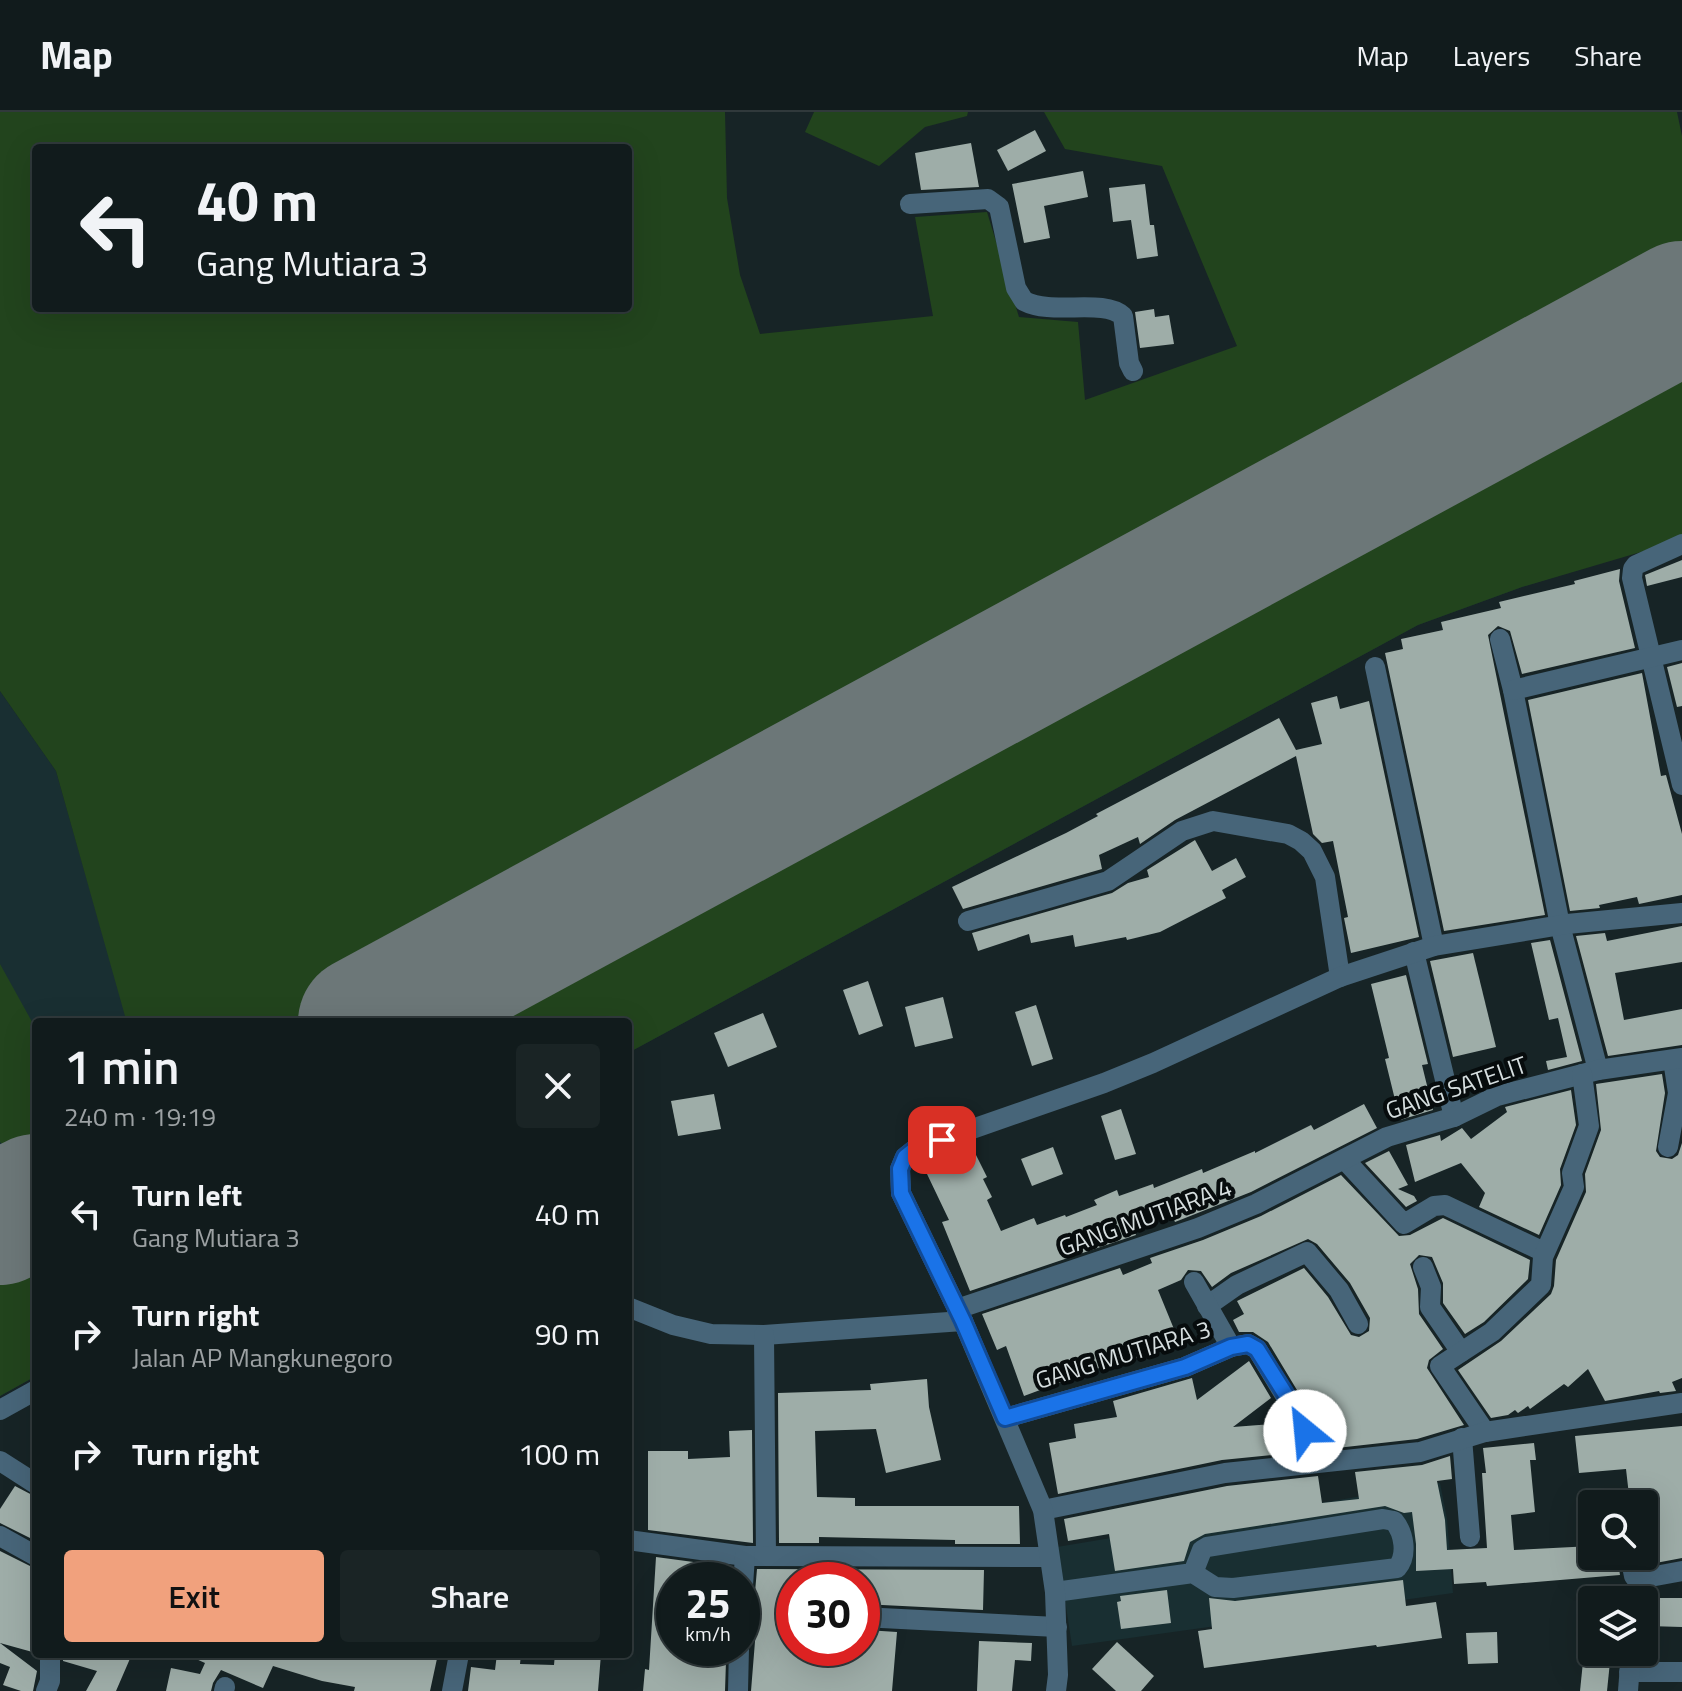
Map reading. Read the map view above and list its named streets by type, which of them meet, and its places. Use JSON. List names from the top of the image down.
{
  "streets": {
    "street": ["GANG SATELIT", "GANG MUTIARA 4", "GANG MUTIARA 3"]
  },
  "crossings": [
    ["GANG SATELIT", "GANG MUTIARA 4"]
  ],
  "page": {
    "header": "Map",
    "nav": ["Map", "Layers", "Share"],
    "turn": ["40 m", "Gang Mutiara 3"],
    "heading": ["1 min", "240 m · 19:19"],
    "list": [
      {
        "name": "Turn left",
        "note": "Gang Mutiara 3",
        "value": "40 m"
      },
      {
        "name": "Turn right",
        "note": "Jalan AP Mangkunegoro",
        "value": "90 m"
      },
      {
        "name": "Turn right",
        "value": "100 m"
      }
    ],
    "buttons": ["Exit", "Share"],
    "speed": "25 km/h",
    "limit": "30"
  }
}
